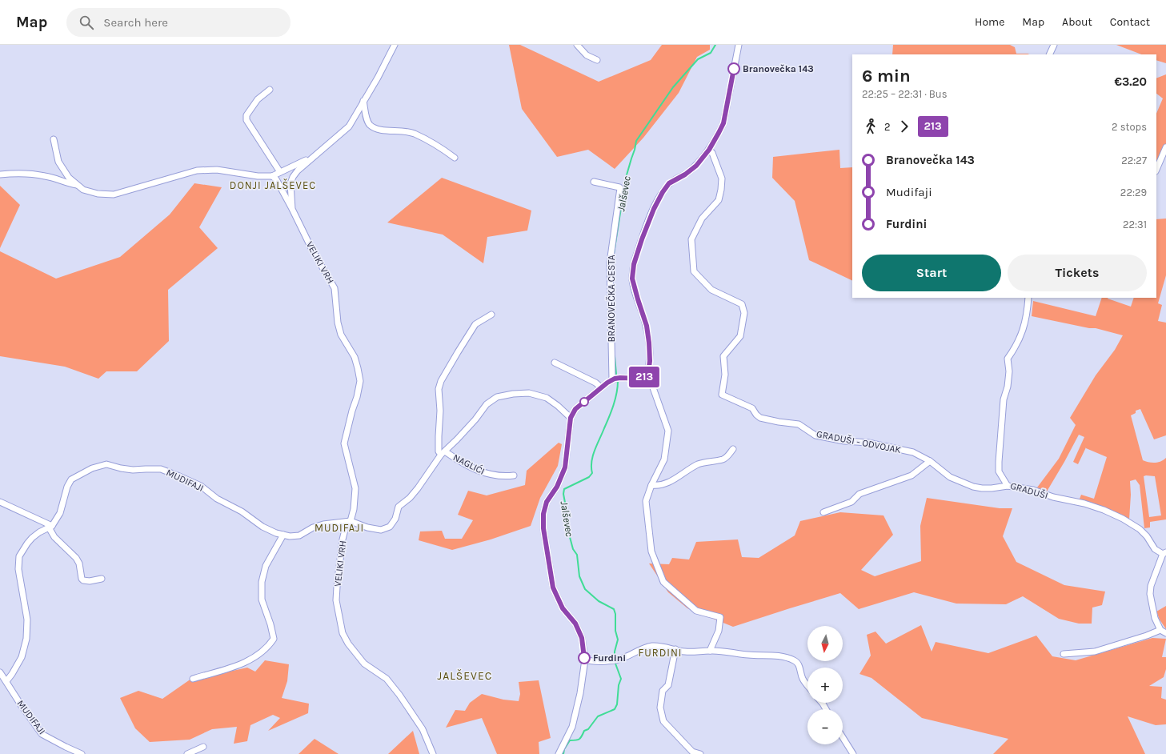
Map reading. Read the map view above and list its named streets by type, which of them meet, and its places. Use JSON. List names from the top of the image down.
{
  "streets": {
    "street": [
      "VELIKI VRH",
      "BRANOVEČKA CESTA",
      "GRADUŠI - ODVOJAK",
      "NAGLIĆI",
      "MUDIFAJI",
      "GRADUŠI"
    ]
  },
  "crossings": [
    ["VELIKI VRH", "MUDIFAJI"],
    ["GRADUŠI - ODVOJAK", "GRADUŠI"],
    ["NAGLIĆI", "MUDIFAJI"]
  ],
  "districts": [
    "DONJI JALŠEVEC",
    "MUDIFAJI",
    "FURDINI",
    "JALŠEVEC"
  ],
  "water": ["Jalševec"],
  "places": ["Branovečka 143", "Furdini"],
  "lines": ["bus line 213"],
  "north": "bottom",
  "page": {
    "header": "Map",
    "search": "Search here",
    "nav": [
      "Home",
      "Map",
      "About",
      "Contact"
    ],
    "on_map": "213",
    "heading": ["6 min", "22:25 – 22:31 · Bus", "€3.20"],
    "legs": ["2", "213", "2 stops"],
    "list": [
      {
        "name": "Branovečka 143",
        "value": "22:27"
      },
      {
        "name": "Mudifaji",
        "value": "22:29"
      },
      {
        "name": "Furdini",
        "value": "22:31"
      }
    ],
    "buttons": ["Start", "Tickets"],
    "map_buttons": ["+", "−"]
  }
}
